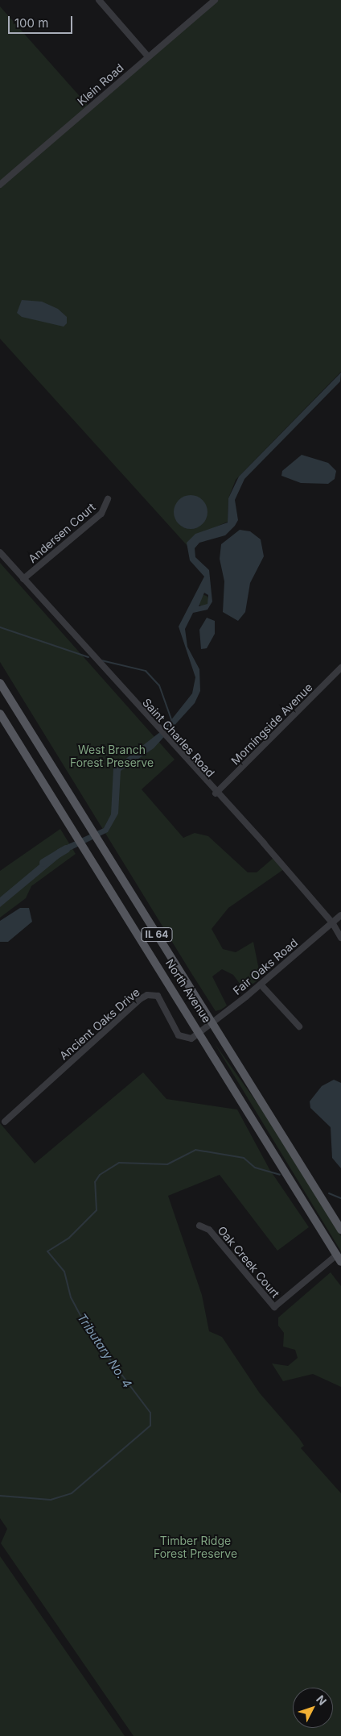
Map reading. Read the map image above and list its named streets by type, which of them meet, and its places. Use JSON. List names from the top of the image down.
{
  "streets": {
    "main road": ["IL 64", "North Avenue"],
    "street": [
      "Klein Road",
      "Andersen Court",
      "Morningside Avenue",
      "Saint Charles Road",
      "Fair Oaks Road",
      "Ancient Oaks Drive",
      "Oak Creek Court"
    ]
  },
  "crossings": [
    ["Andersen Court", "Saint Charles Road"],
    ["Morningside Avenue", "Saint Charles Road"],
    ["Saint Charles Road", "Fair Oaks Road"],
    ["Fair Oaks Road", "North Avenue"],
    ["Fair Oaks Road", "Ancient Oaks Drive"],
    ["North Avenue", "Ancient Oaks Drive"],
    ["North Avenue", "Oak Creek Court"]
  ],
  "water": ["Tributary No. 4"],
  "parks": ["West Branch Forest Preserve", "Timber Ridge Forest Preserve"],
  "scale_bar": "100 m",
  "north": "top right"
}
